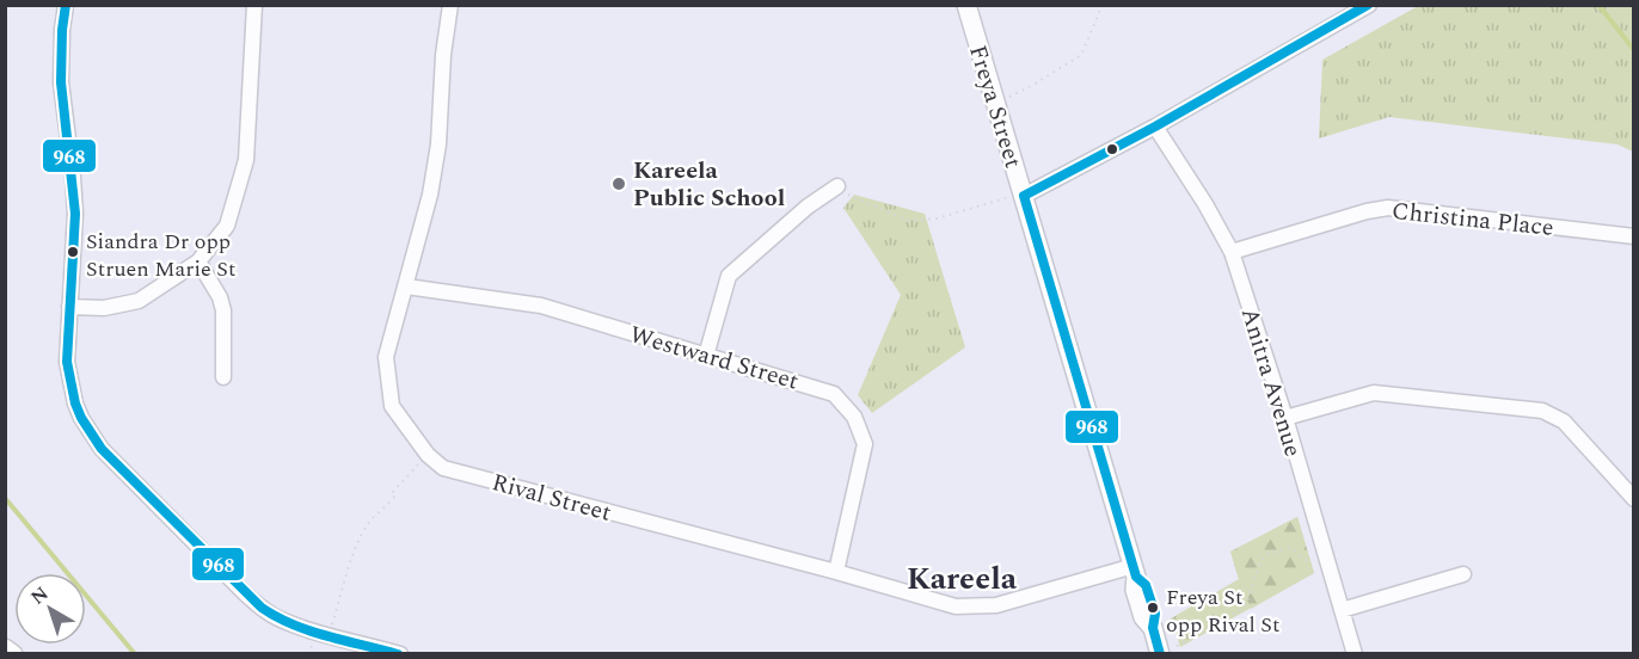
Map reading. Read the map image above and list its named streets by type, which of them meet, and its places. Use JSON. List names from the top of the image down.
{
  "streets": {
    "street": [
      "Freya Street",
      "Christina Place",
      "Westward Street",
      "Anitra Avenue",
      "Rival Street"
    ]
  },
  "crossings": [
    ["Freya Street", "Rival Street"],
    ["Christina Place", "Anitra Avenue"],
    ["Westward Street", "Rival Street"]
  ],
  "districts": ["Kareela"],
  "places": ["Kareela Public School", "Siandra Dr opp Struen Marie St", "Freya St opp Rival St"],
  "lines": ["transit line 968"],
  "north": "top left"
}
